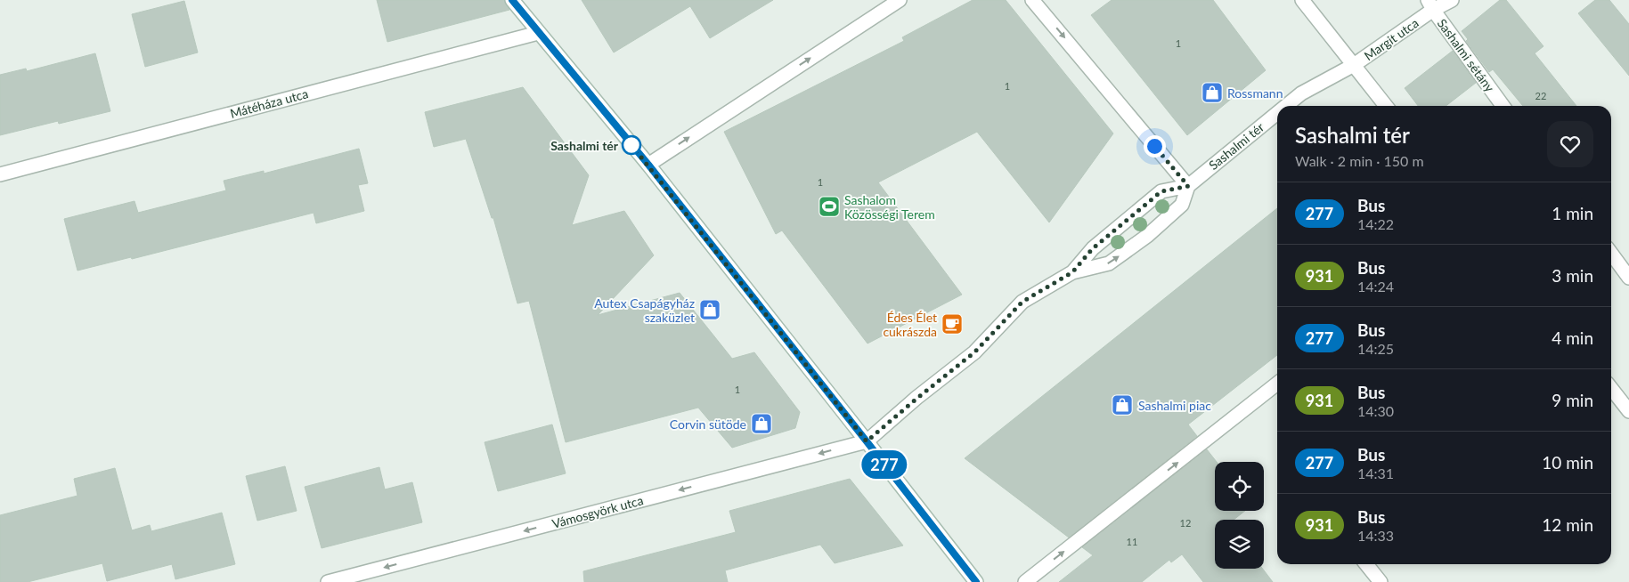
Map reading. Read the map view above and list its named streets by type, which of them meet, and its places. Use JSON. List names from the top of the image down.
{
  "streets": {
    "street": [
      "Margit utca",
      "Sashalmi sétány",
      "Mátéháza utca",
      "Sashalmi tér",
      "Vámosgyörk utca"
    ]
  },
  "crossings": [
    ["Margit utca", "Sashalmi sétány"],
    ["Margit utca", "Sashalmi tér"],
    ["Sashalmi tér", "Vámosgyörk utca"]
  ],
  "one_way": ["Vámosgyörk utca"],
  "places": {
    "shop": [
      "Rossmann",
      "Autex Csapágyház szaküzlet",
      "Sashalmi piac",
      "Corvin sütöde"
    ],
    "other": ["Sashalmi tér"],
    "sports": ["Sashalom Közösségi Terem"],
    "cafe": ["Édes Élet cukrászda"]
  },
  "lines": ["bus line 277"],
  "house_numbers": [
    "1",
    "1",
    "22",
    "1",
    "1",
    "12",
    "11"
  ],
  "page": {
    "on_map": "277",
    "heading": ["Sashalmi tér", "Walk · 2 min · 150 m"],
    "list": [
      {
        "mark": "277",
        "name": "Bus",
        "note": "14:22",
        "value": "1 min"
      },
      {
        "mark": "931",
        "name": "Bus",
        "note": "14:24",
        "value": "3 min"
      },
      {
        "mark": "277",
        "name": "Bus",
        "note": "14:25",
        "value": "4 min"
      },
      {
        "mark": "931",
        "name": "Bus",
        "note": "14:30",
        "value": "9 min"
      },
      {
        "mark": "277",
        "name": "Bus",
        "note": "14:31",
        "value": "10 min"
      },
      {
        "mark": "931",
        "name": "Bus",
        "note": "14:33",
        "value": "12 min"
      }
    ]
  }
}
